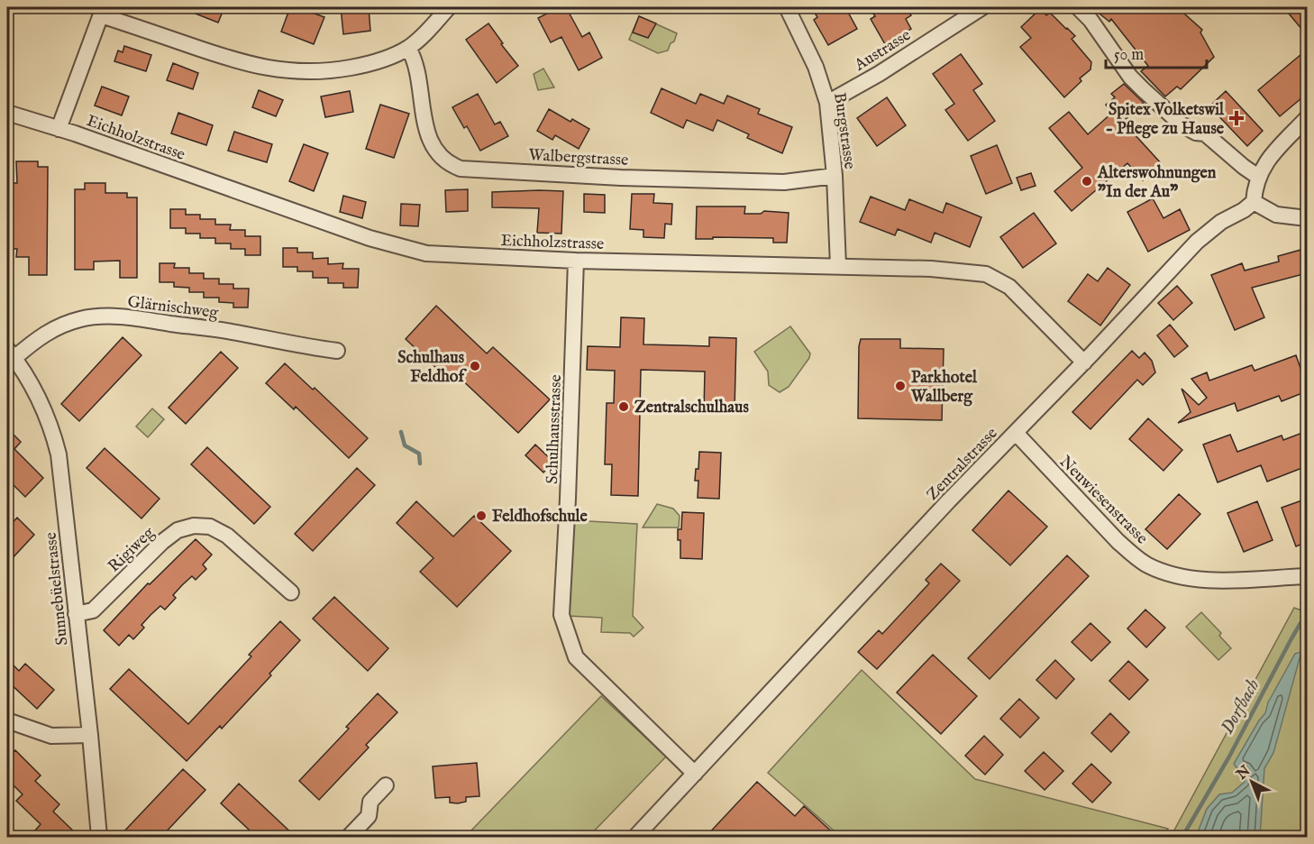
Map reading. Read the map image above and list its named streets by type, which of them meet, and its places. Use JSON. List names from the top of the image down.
{
  "streets": {
    "street": [
      "Austrasse",
      "Burgstrasse",
      "Eichholzstrasse",
      "Walbergstrasse",
      "Glärnischweg",
      "Schulhausstrasse",
      "Zentralstrasse",
      "Neuwiesenstrasse",
      "Rigiweg",
      "Sunnebüelstrasse"
    ]
  },
  "crossings": [
    ["Austrasse", "Burgstrasse"],
    ["Burgstrasse", "Eichholzstrasse"],
    ["Burgstrasse", "Walbergstrasse"],
    ["Eichholzstrasse", "Schulhausstrasse"],
    ["Eichholzstrasse", "Zentralstrasse"],
    ["Glärnischweg", "Sunnebüelstrasse"],
    ["Schulhausstrasse", "Zentralstrasse"],
    ["Zentralstrasse", "Neuwiesenstrasse"],
    ["Rigiweg", "Sunnebüelstrasse"]
  ],
  "water": ["Dorfbach"],
  "places": {
    "health": ["Spitex Volketswil - Pflege zu Hause"],
    "other": [
      "Alterswohnungen \"In der Au\"",
      "Schulhaus Feldhof",
      "Parkhotel Wallberg",
      "Zentralschulhaus",
      "Feldhofschule"
    ]
  },
  "scale_bar": "50 m",
  "north": "top left"
}
